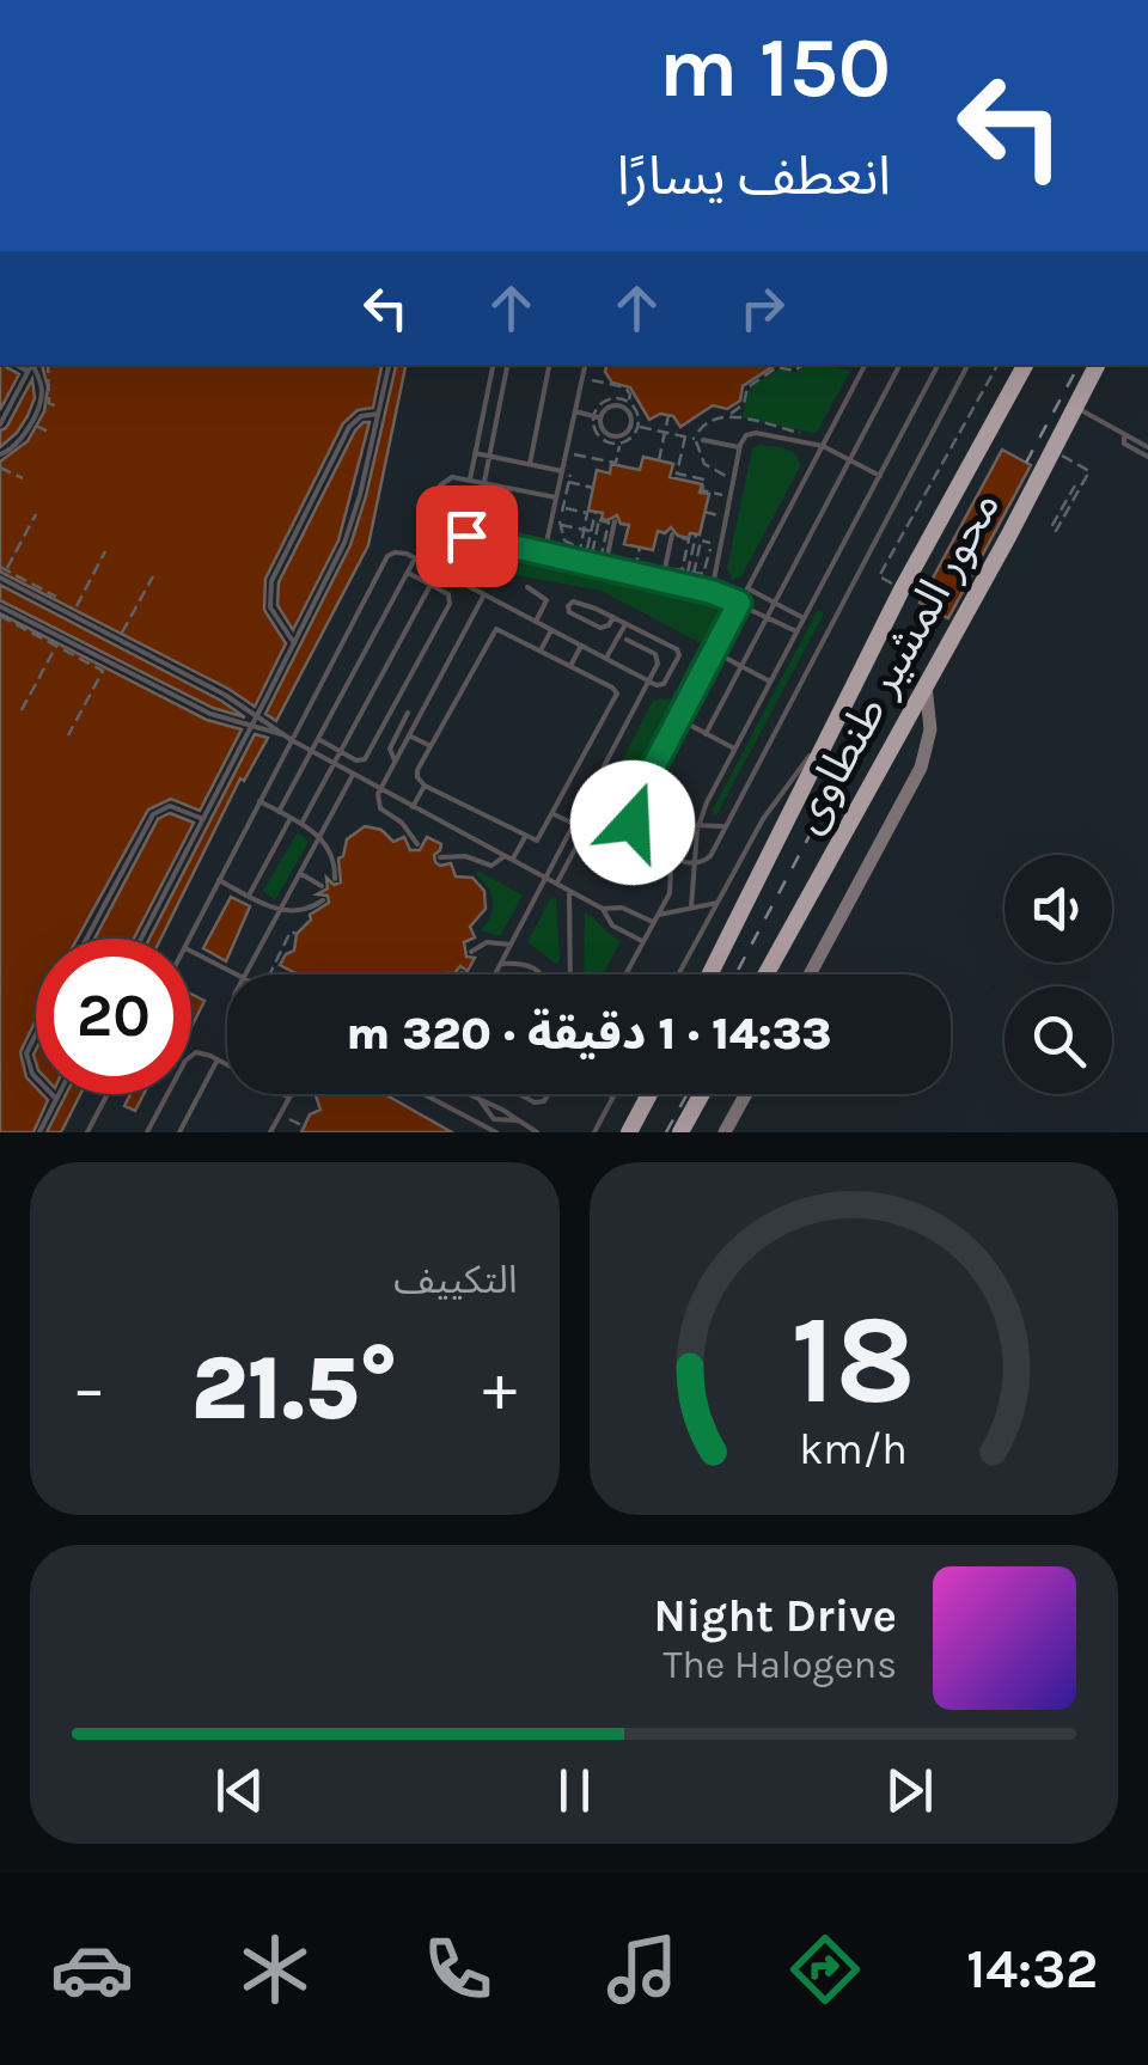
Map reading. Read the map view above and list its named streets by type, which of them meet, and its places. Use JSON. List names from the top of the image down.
{
  "streets": {
    "highway": ["محور المشير طنطاوى"]
  },
  "page": {
    "turn": ["150 m", "انعطف يسارًا"],
    "limit": "20",
    "trip": "14:33 · 1 دقيقة · 320 m",
    "tile": "التكييف",
    "heat": ["−", "21.5°", "+"],
    "song": ["Night Drive", "The Halogens"],
    "tabs": "14:32",
    "gauge": ["18", "km/h"]
  }
}
